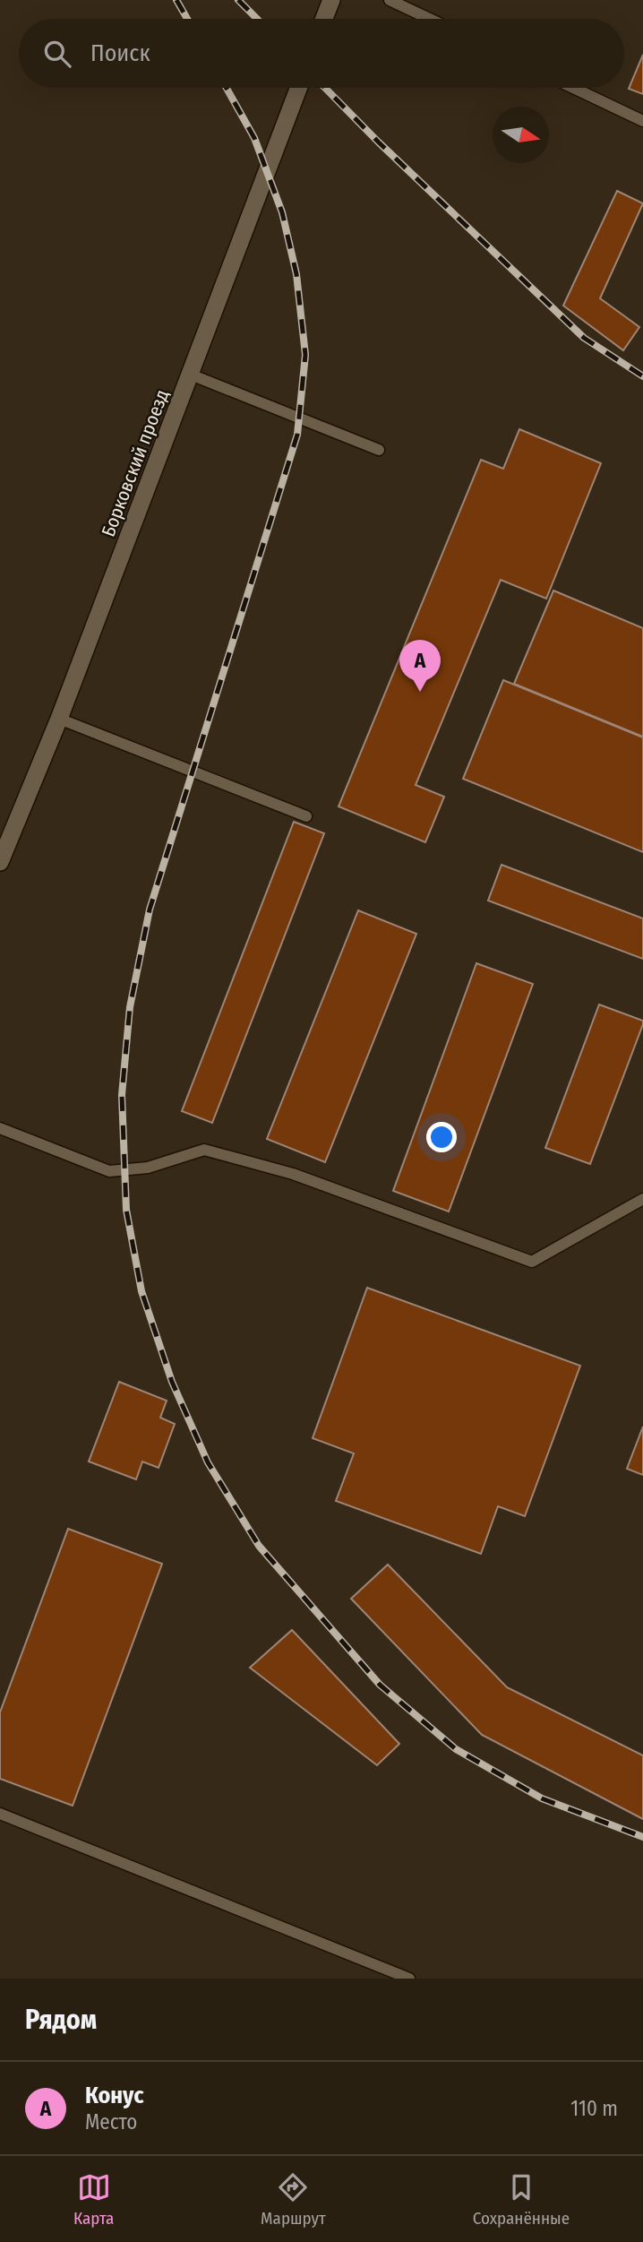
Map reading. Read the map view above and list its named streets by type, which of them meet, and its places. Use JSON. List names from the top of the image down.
{
  "streets": {
    "street": ["Борковский проезд"]
  },
  "north": "right",
  "page": {
    "search": "Поиск",
    "pins": "A",
    "heading": "Рядом",
    "list": [
      {
        "mark": "A",
        "name": "Конус",
        "note": "Место",
        "value": "110 m"
      }
    ],
    "nav": ["Карта", "Маршрут", "Сохранённые"]
  }
}
